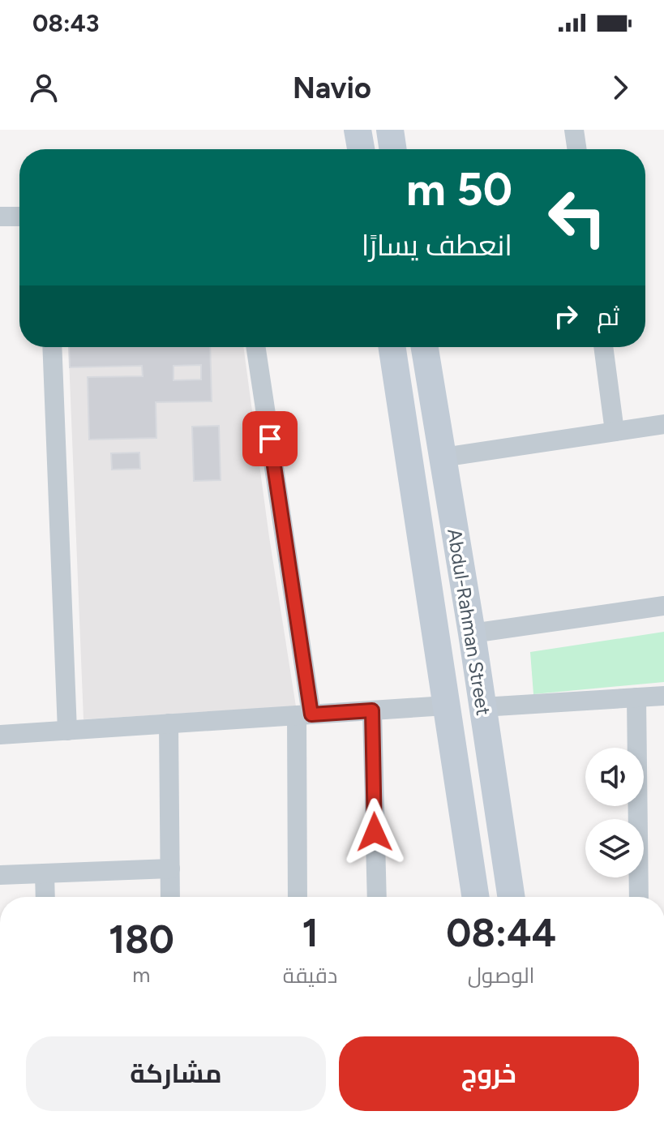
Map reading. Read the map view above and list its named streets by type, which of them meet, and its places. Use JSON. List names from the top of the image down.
{
  "streets": {
    "main road": ["Abdul-Rahman Street"]
  },
  "page": {
    "status": "08:43",
    "header": "Navio",
    "turn": ["50 m", "انعطف يسارًا"],
    "then": "ثم",
    "eta": [
      "08:44",
      "الوصول",
      "1",
      "دقيقة",
      "180",
      "m"
    ],
    "buttons": ["خروج", "مشاركة"]
  }
}
